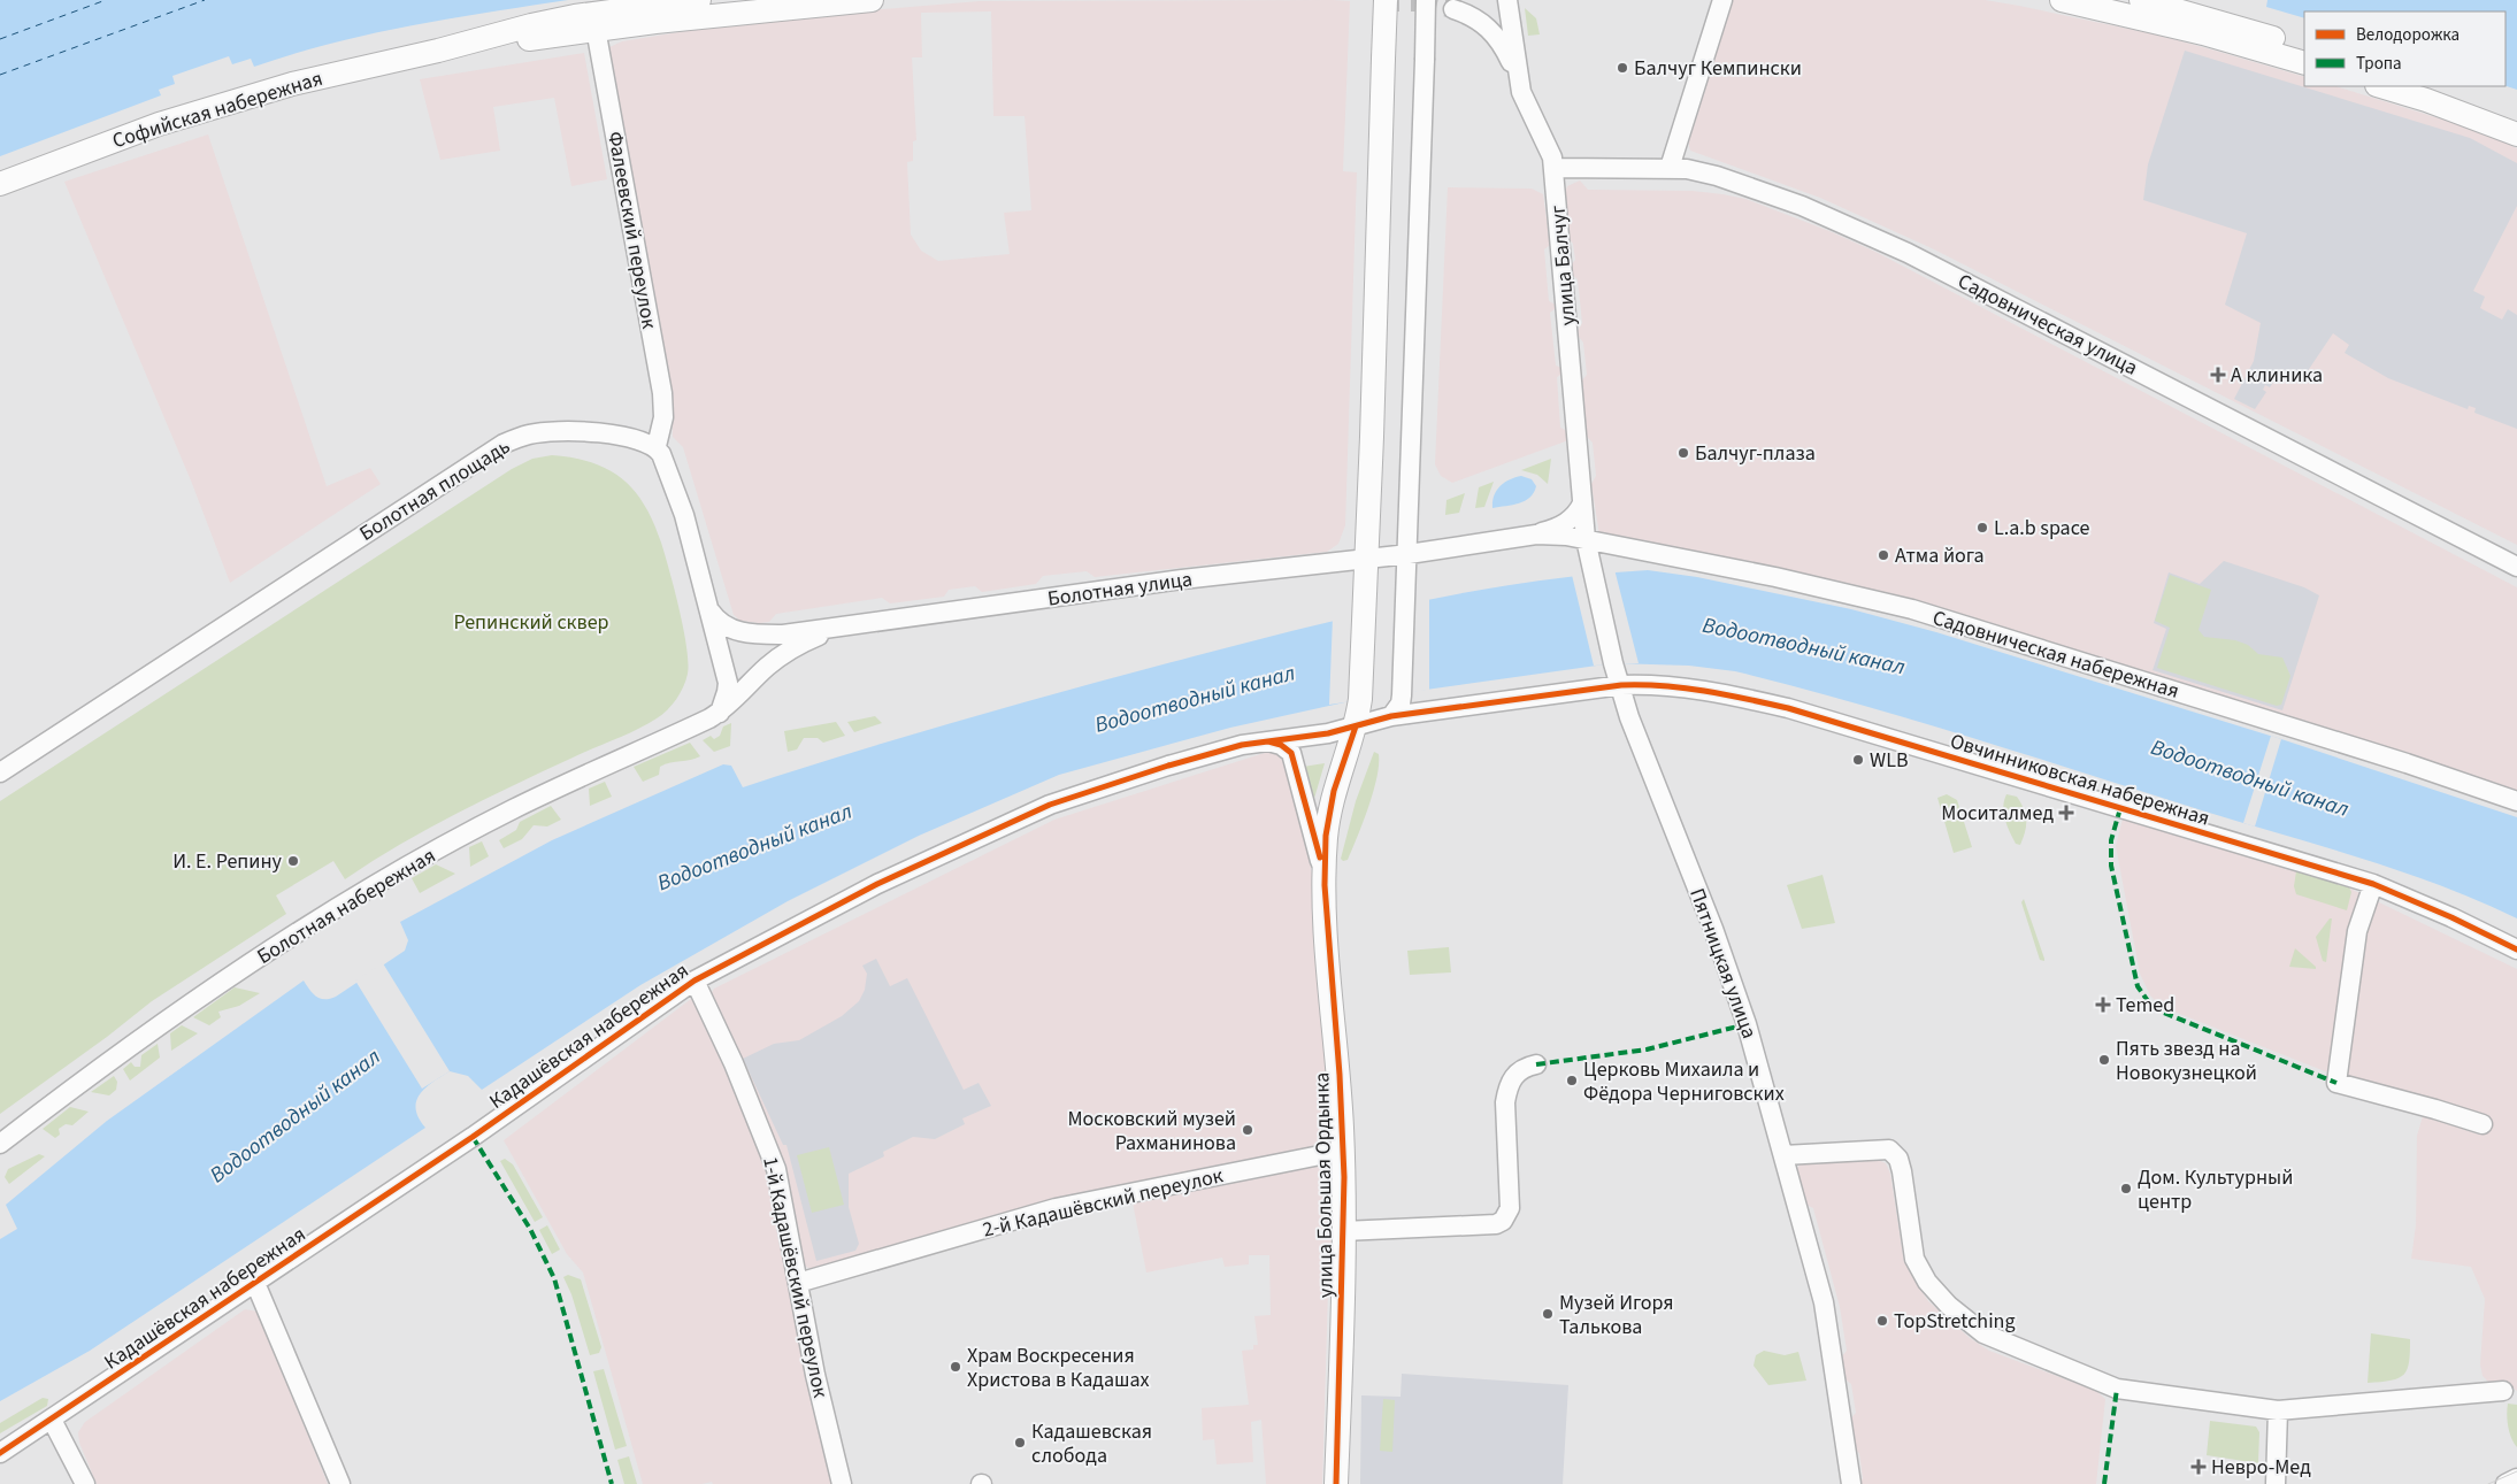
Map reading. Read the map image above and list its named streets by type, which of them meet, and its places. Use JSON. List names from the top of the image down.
{
  "streets": {
    "main road": ["Софийская набережная", "улица Большая Ордынка"],
    "street": [
      "Фалеевский переулок",
      "улица Балчуг",
      "Садовническая улица",
      "Болотная площадь",
      "Болотная улица",
      "Садовническая набережная",
      "Овчинниковская набережная",
      "Болотная набережная",
      "Пятницкая улица",
      "Кадашёвская набережная",
      "2-й Кадашёвский переулок",
      "1-й Кадашёвский переулок"
    ]
  },
  "crossings": [
    ["Софийская набережная", "Фалеевский переулок"],
    ["Фалеевский переулок", "Болотная площадь"],
    ["улица Балчуг", "Садовническая улица"],
    ["улица Балчуг", "Садовническая набережная"],
    ["улица Балчуг", "Пятницкая улица"],
    ["Болотная улица", "Садовническая набережная"],
    ["Болотная улица", "Болотная набережная"],
    ["Болотная улица", "улица Большая Ордынка"],
    ["Овчинниковская набережная", "Пятницкая улица"],
    ["Овчинниковская набережная", "Кадашёвская набережная"],
    ["Пятницкая улица", "Кадашёвская набережная"],
    ["Кадашёвская набережная", "улица Большая Ордынка"],
    ["Кадашёвская набережная", "1-й Кадашёвский переулок"],
    ["улица Большая Ордынка", "2-й Кадашёвский переулок"],
    ["2-й Кадашёвский переулок", "1-й Кадашёвский переулок"]
  ],
  "water": ["Водоотводный канал"],
  "parks": ["Репинский сквер"],
  "places": {
    "other": [
      "Балчуг Кемпински",
      "Балчуг-плаза",
      "L.a.b space",
      "Атма йога",
      "WLB",
      "И. Е. Репину",
      "Пять звезд на Новокузнецкой",
      "Церковь Михаила и Фёдора Черниговских",
      "Московский музей Рахманинова",
      "Дом. Культурный центр",
      "Музей Игоря Талькова",
      "TopStretching",
      "Храм Воскресения Христова в Кадашах",
      "Кадашевская слобода"
    ],
    "health": [
      "А клиника",
      "Моситалмед",
      "Temed",
      "Невро-Мед"
    ]
  },
  "legend": ["Велодорожка", "Тропа"]
}
